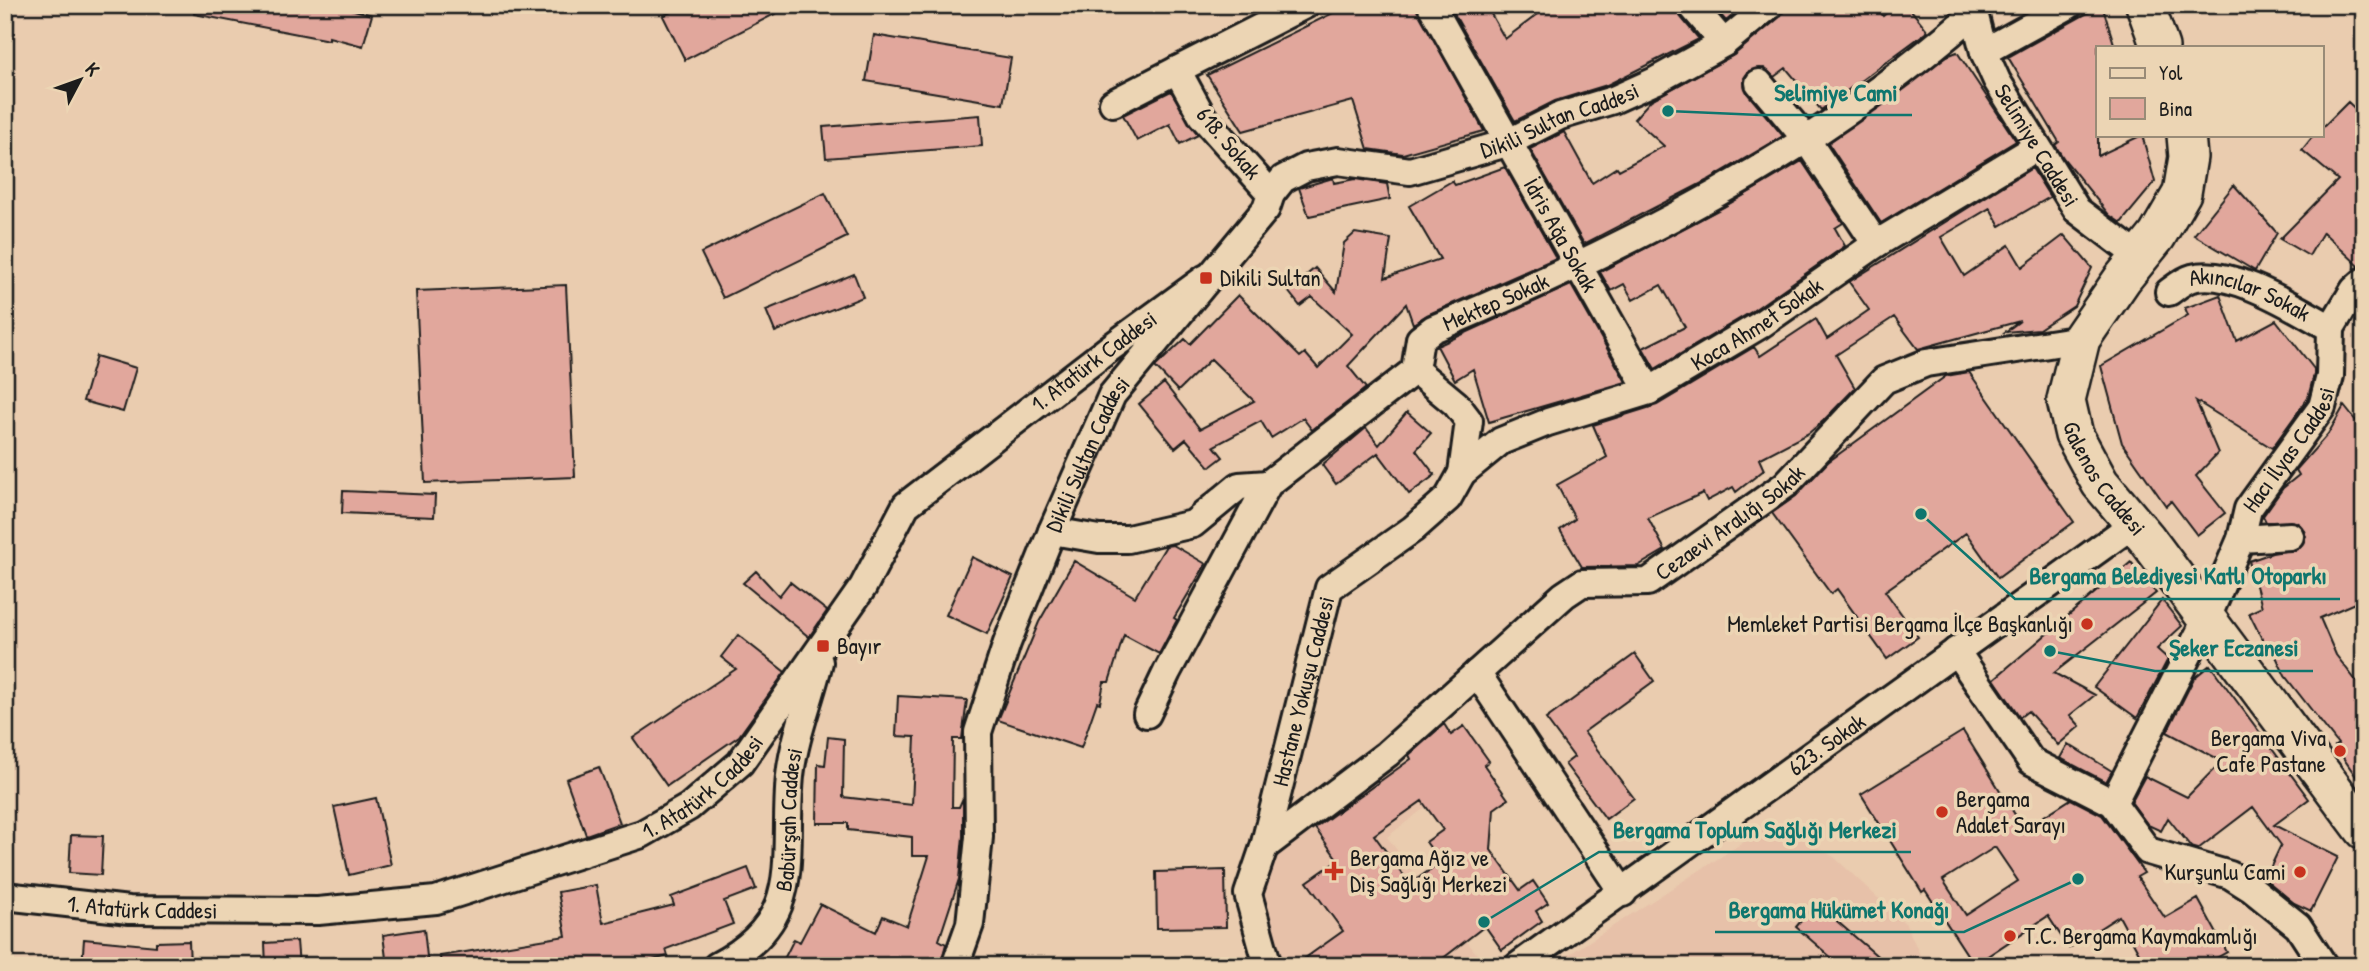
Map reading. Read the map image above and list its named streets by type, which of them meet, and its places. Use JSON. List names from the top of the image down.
{
  "streets": {
    "main road": ["Galenos Caddesi"],
    "street": [
      "Dikili Sultan Caddesi",
      "618. Sokak",
      "Selimiye Caddesi",
      "İdris Ağa Sokak",
      "Mektep Sokak",
      "Akıncılar Sokak",
      "Koca Ahmet Sokak",
      "1. Atatürk Caddesi",
      "Hacı İlyas Caddesi",
      "Cezaevi Aralığı Sokak",
      "Hastane Yokuşu Caddesi",
      "623. Sokak",
      "Babürşah Caddesi"
    ]
  },
  "crossings": [
    ["Dikili Sultan Caddesi", "618. Sokak"],
    ["Dikili Sultan Caddesi", "İdris Ağa Sokak"],
    ["Dikili Sultan Caddesi", "1. Atatürk Caddesi"],
    ["Selimiye Caddesi", "Mektep Sokak"],
    ["Selimiye Caddesi", "Koca Ahmet Sokak"],
    ["Selimiye Caddesi", "Galenos Caddesi"],
    ["İdris Ağa Sokak", "Mektep Sokak"],
    ["İdris Ağa Sokak", "Koca Ahmet Sokak"],
    ["Akıncılar Sokak", "Hacı İlyas Caddesi"],
    ["Koca Ahmet Sokak", "Hastane Yokuşu Caddesi"],
    ["1. Atatürk Caddesi", "Babürşah Caddesi"],
    ["Hacı İlyas Caddesi", "Galenos Caddesi"],
    ["Galenos Caddesi", "Cezaevi Aralığı Sokak"],
    ["Galenos Caddesi", "623. Sokak"],
    ["Cezaevi Aralığı Sokak", "Hastane Yokuşu Caddesi"]
  ],
  "places": {
    "other": [
      "Selimiye Cami",
      "Bergama Belediyesi Katlı Otoparkı",
      "Memleket Partisi Bergama İlçe Başkanlığı",
      "Şeker Eczanesi",
      "Bergama Viva Cafe Pastane",
      "Bergama Adalet Sarayı",
      "Kurşunlu Cami",
      "Bergama Hükümet Konağı",
      "Bergama Toplum Sağlığı Merkezi",
      "T.C. Bergama Kaymakamlığı"
    ],
    "transit": ["Dikili Sultan", "Bayır"],
    "health": ["Bergama Ağız ve Diş Sağlığı Merkezi"]
  },
  "legend": ["Yol", "Bina"],
  "north": "top right"
}
